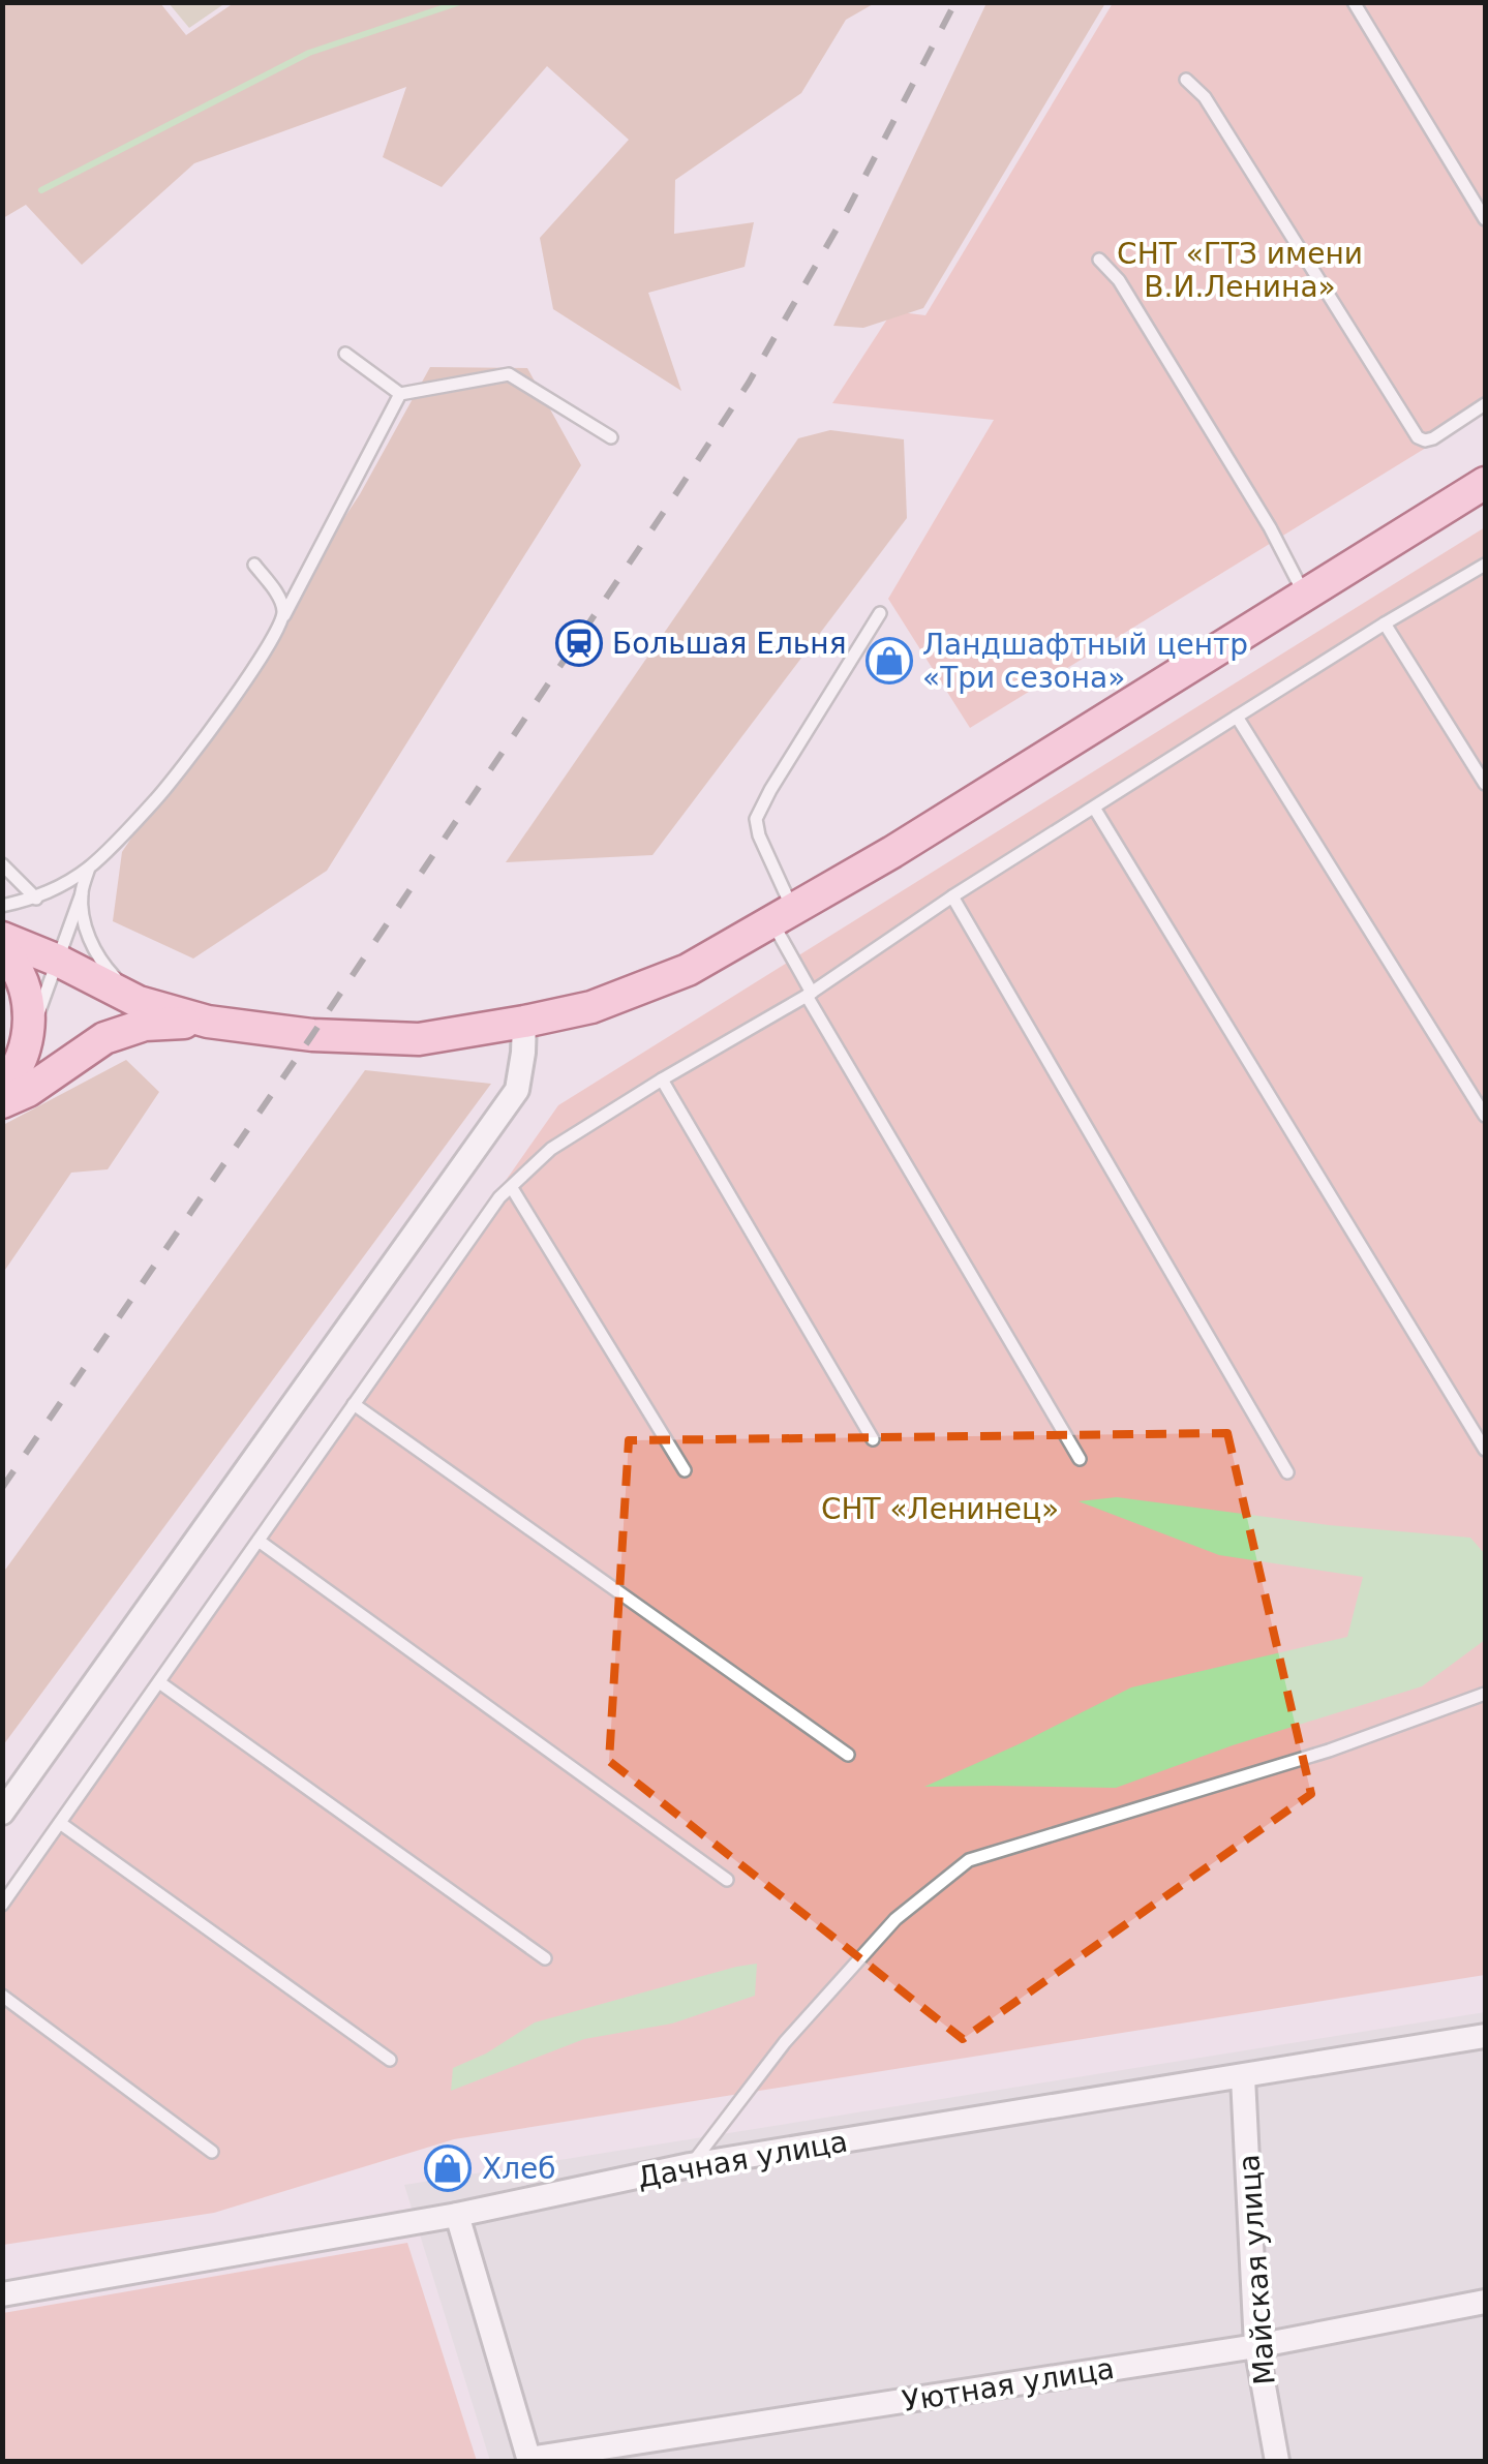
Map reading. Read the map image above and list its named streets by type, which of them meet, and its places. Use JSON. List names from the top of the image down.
{
  "streets": {
    "street": ["Дачная улица", "Майская улица", "Уютная улица"]
  },
  "crossings": [
    ["Дачная улица", "Майская улица"],
    ["Майская улица", "Уютная улица"]
  ],
  "parks": ["СНТ «ГТЗ имени В.И.Ленина»", "СНТ «Ленинец»"],
  "places": {
    "station": ["Большая Ельня"],
    "shop": ["Ландшафтный центр «Три сезона»", "Хлеб"]
  }
}
